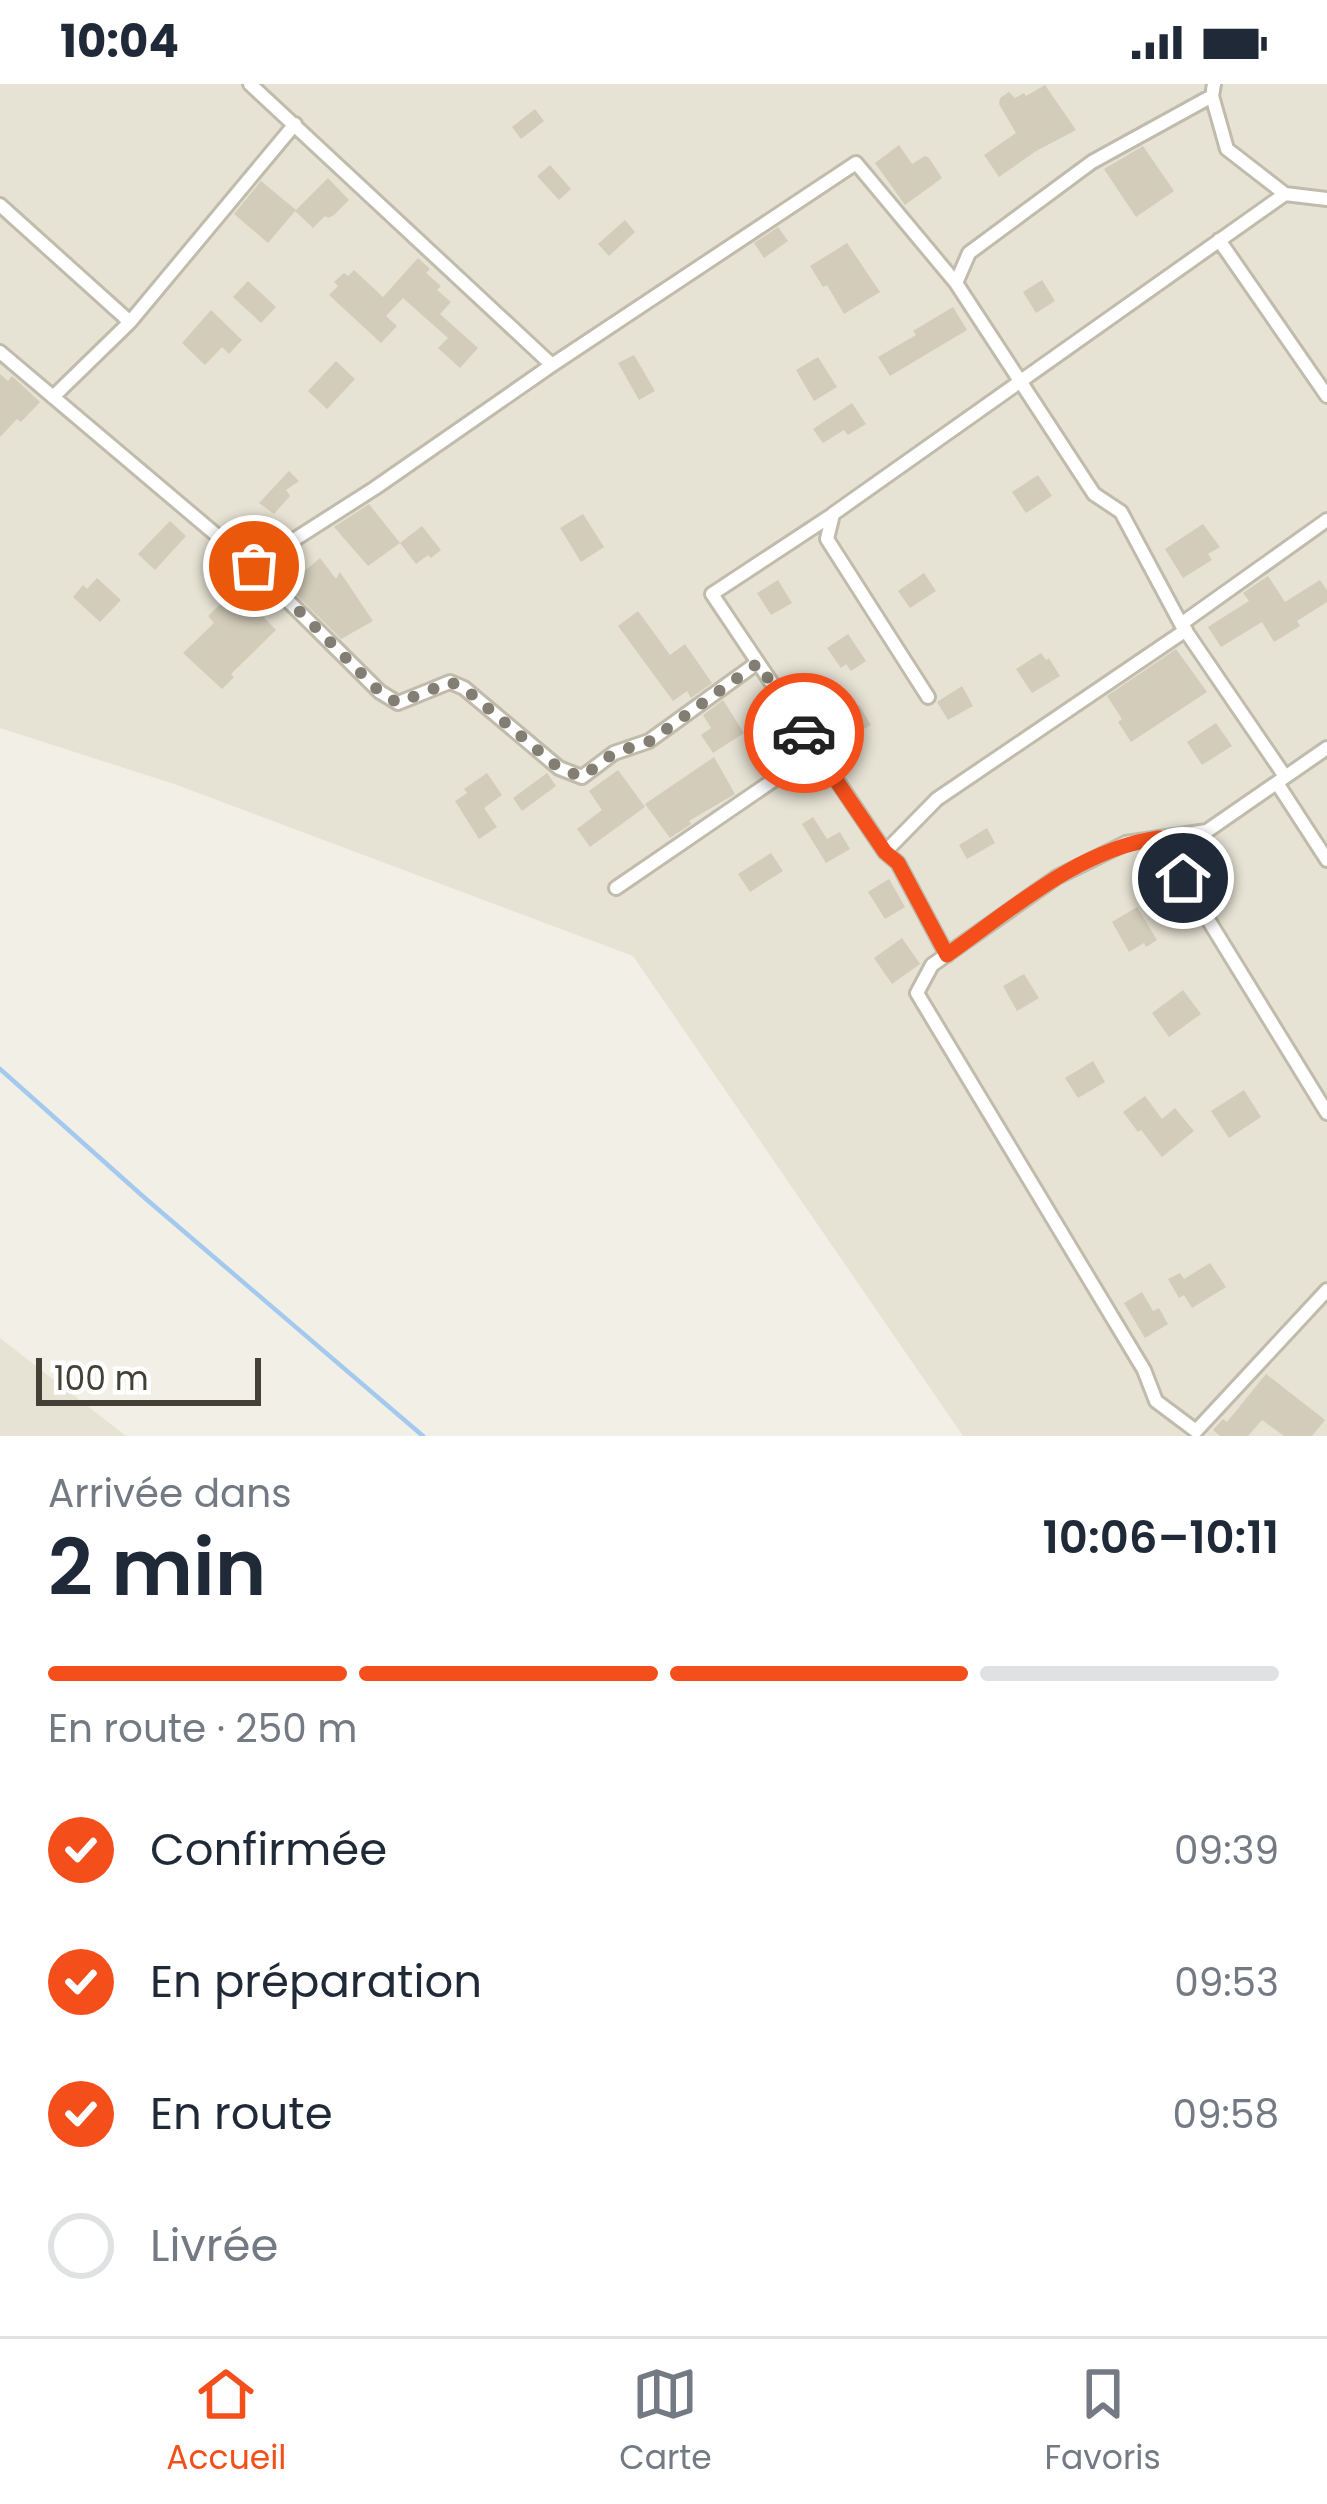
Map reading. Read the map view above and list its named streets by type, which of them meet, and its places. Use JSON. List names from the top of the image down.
{
  "scale_bar": "100 m",
  "page": {
    "status": "10:04",
    "scale": "100 m",
    "heading": ["2 min", "Arrivée dans", "10:06–10:11"],
    "bar": "En route · 250 m",
    "list": [
      ["Confirmée", "09:39"],
      ["En préparation", "09:53"],
      ["En route", "09:58"],
      "Livrée"
    ],
    "tabs": ["Accueil", "Carte", "Favoris"]
  }
}
